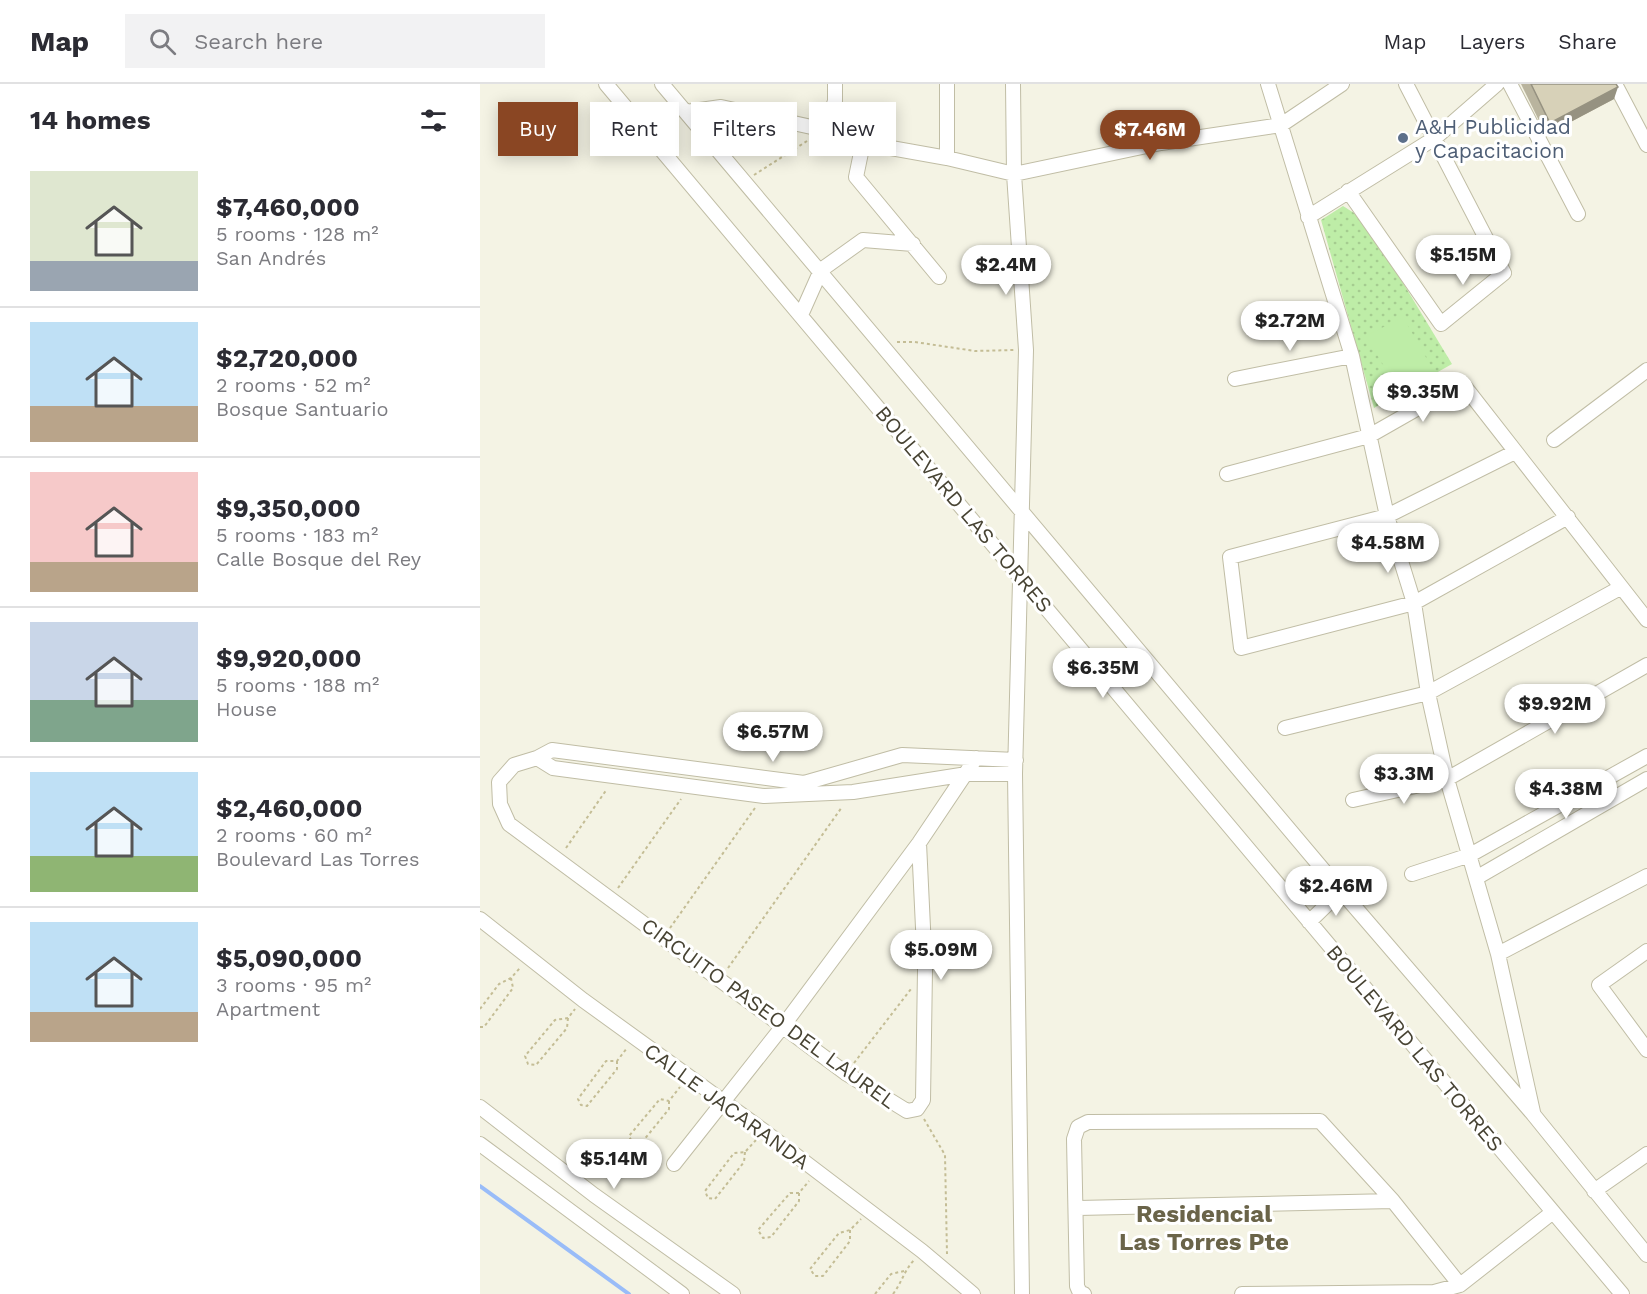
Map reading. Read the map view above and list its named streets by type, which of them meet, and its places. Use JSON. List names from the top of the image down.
{
  "streets": {
    "street": ["BOULEVARD LAS TORRES", "CIRCUITO PASEO DEL LAUREL", "CALLE JACARANDA"]
  },
  "districts": ["Residencial Las Torres Pte"],
  "places": ["A&H Publicidad y Capacitacion"],
  "page": {
    "header": "Map",
    "search": "Search here",
    "nav": ["Map", "Layers", "Share"],
    "heading": "14 homes",
    "chip": [
      "Buy",
      "Rent",
      "Filters",
      "New"
    ],
    "price": [
      "$7.46M",
      "$5.15M",
      "$2.4M",
      "$2.72M",
      "$9.35M",
      "$4.58M",
      "$6.35M",
      "$9.92M",
      "$6.57M",
      "$3.3M",
      "$4.38M",
      "$2.46M",
      "$5.09M",
      "$5.14M"
    ],
    "list": [
      {
        "name": "$7,460,000",
        "note": "5 rooms · 128 m² · San Andrés"
      },
      {
        "name": "$2,720,000",
        "note": "2 rooms · 52 m² · Bosque Santuario"
      },
      {
        "name": "$9,350,000",
        "note": "5 rooms · 183 m² · Calle Bosque del Rey"
      },
      {
        "name": "$9,920,000",
        "note": "5 rooms · 188 m² · House"
      },
      {
        "name": "$2,460,000",
        "note": "2 rooms · 60 m² · Boulevard Las Torres"
      },
      {
        "name": "$5,090,000",
        "note": "3 rooms · 95 m² · Apartment"
      }
    ]
  }
}
